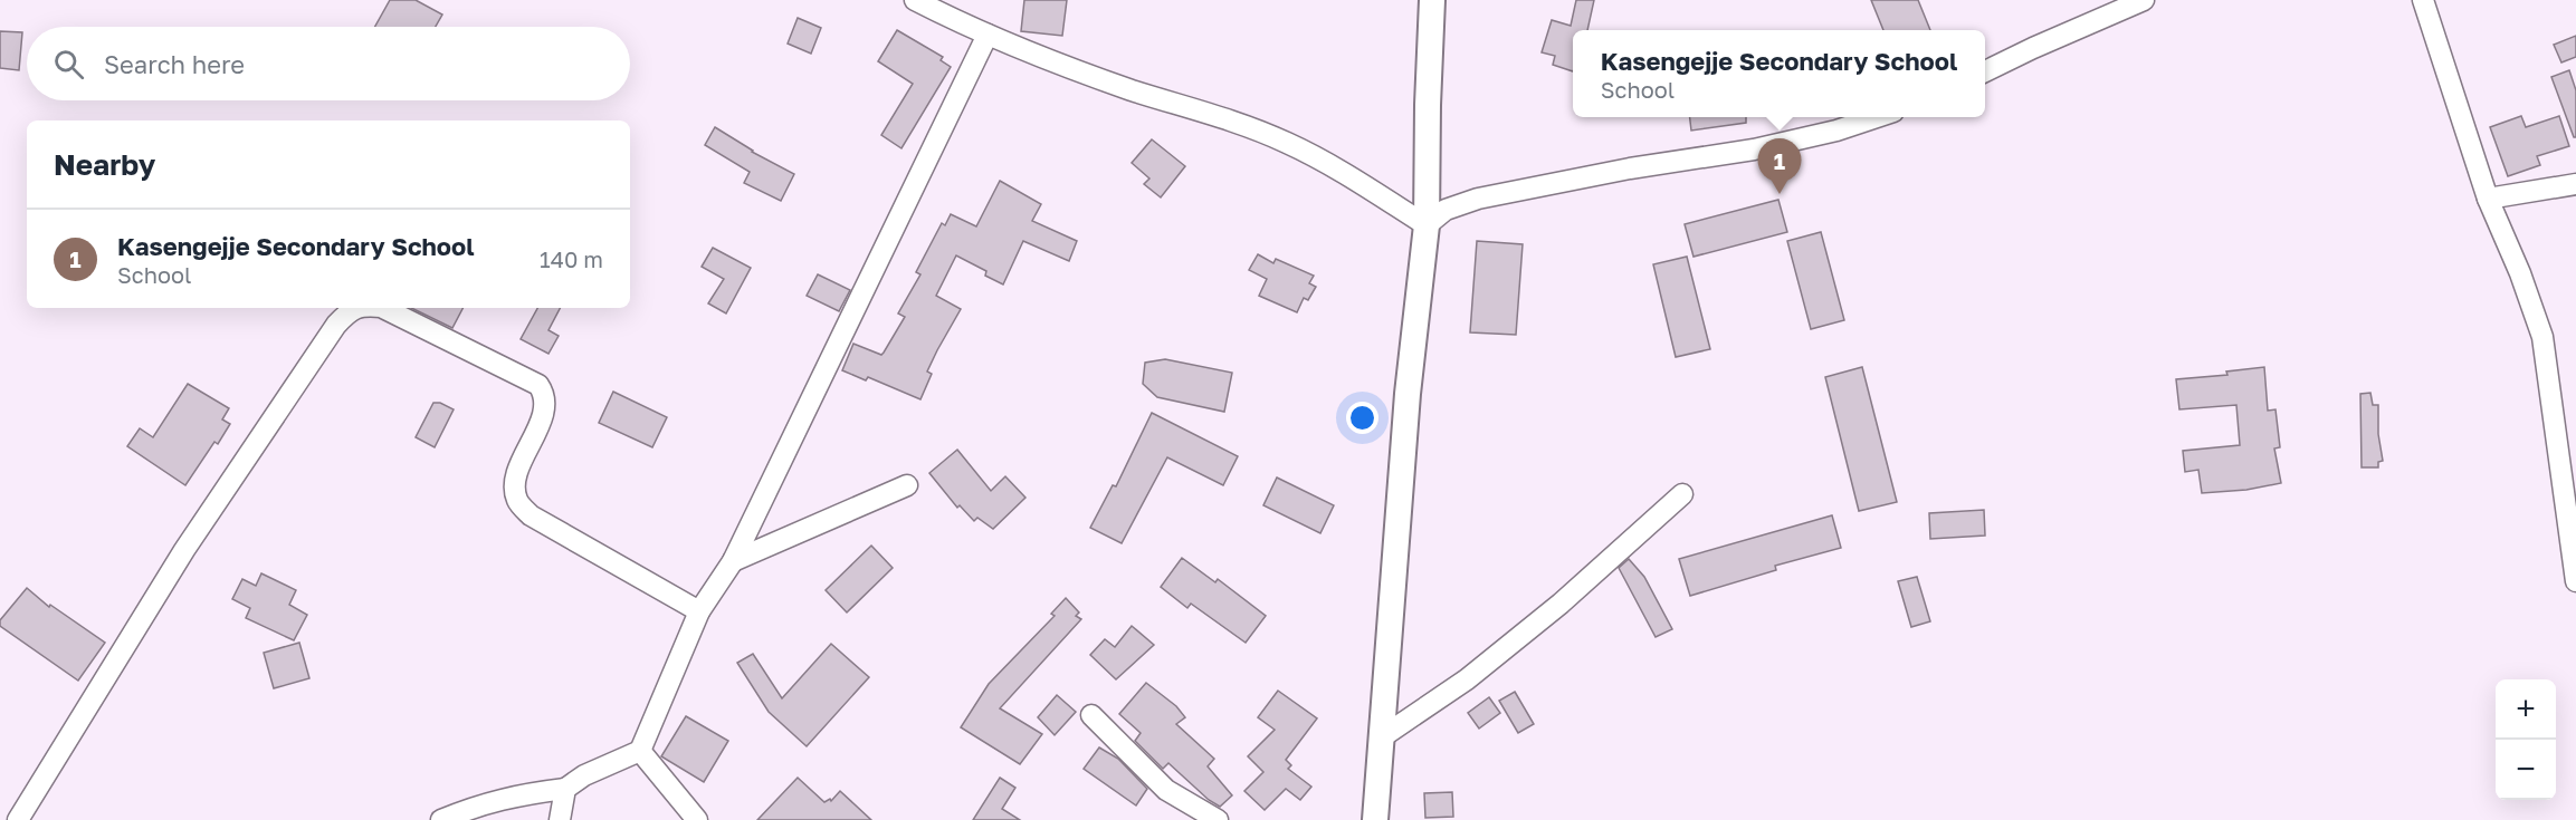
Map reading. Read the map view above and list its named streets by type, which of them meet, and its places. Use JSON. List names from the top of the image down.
{
  "page": {
    "search": "Search here",
    "popup": ["Kasengejje Secondary School", "School"],
    "heading": "Nearby",
    "pins": "1",
    "list": [
      {
        "mark": "1",
        "name": "Kasengejje Secondary School",
        "note": "School",
        "value": "140 m"
      }
    ],
    "map_buttons": ["+", "−"]
  }
}
